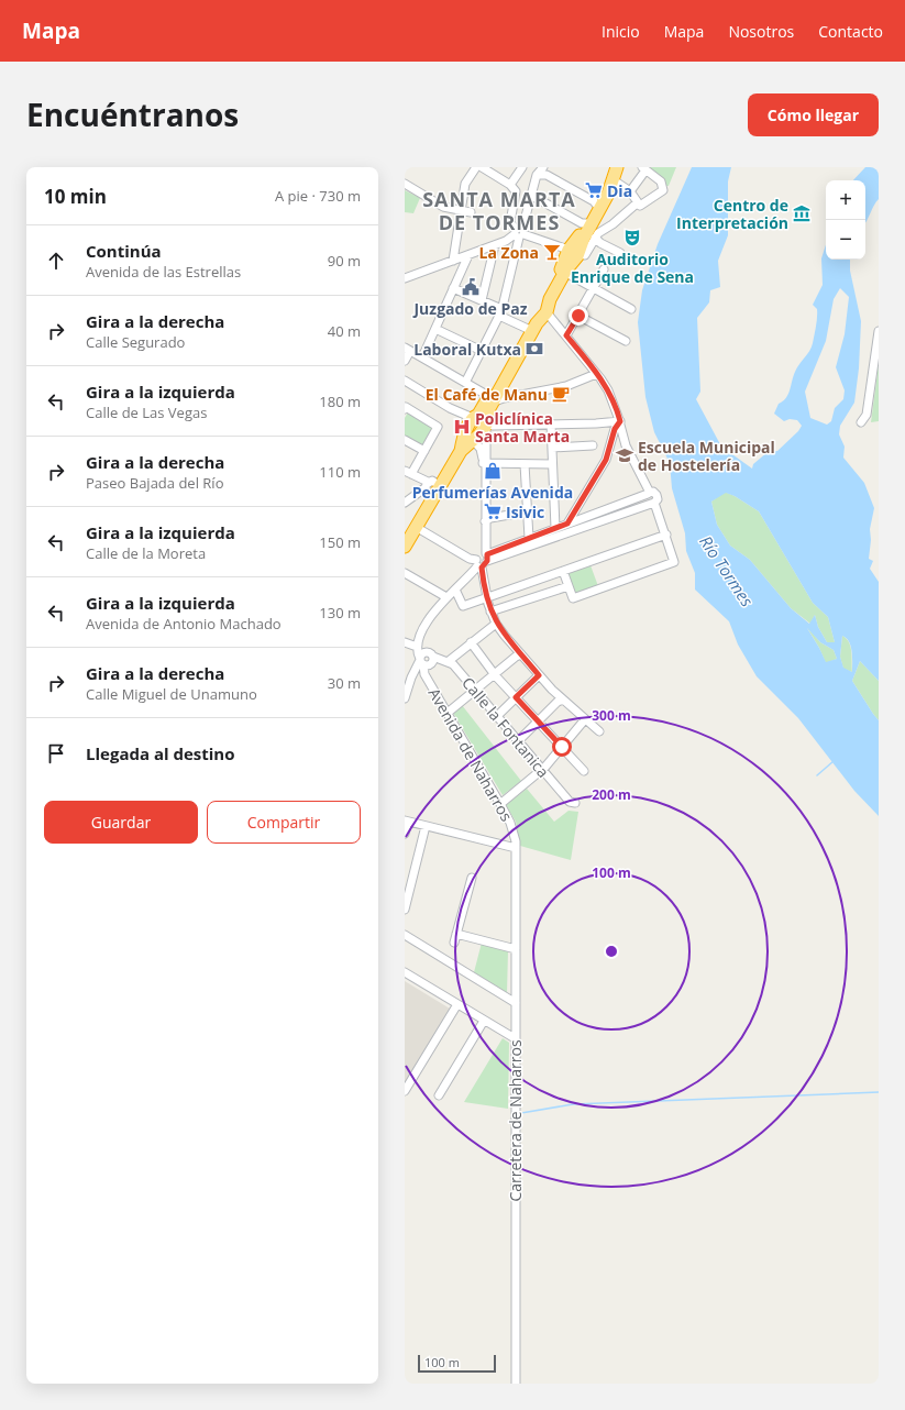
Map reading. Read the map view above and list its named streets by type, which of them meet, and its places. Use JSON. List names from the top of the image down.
{
  "streets": {
    "street": ["Calle la Fontanica", "Avenida de Naharros", "Carretera de Naharros"]
  },
  "crossings": [
    ["Avenida de Naharros", "Carretera de Naharros"]
  ],
  "districts": ["SANTA MARTA DE TORMES"],
  "water": ["Río Tormes"],
  "places": {
    "supermarket": ["Dia", "Isivic"],
    "museum": ["Centro de Interpretación"],
    "theatre": ["Auditorio Enrique de Sena"],
    "bar": ["La Zona"],
    "public building": ["Juzgado de Paz"],
    "bank": ["Laboral Kutxa"],
    "cafe": ["El Café de Manu"],
    "hospital": ["Policlínica Santa Marta"],
    "school or university": ["Escuela Municipal de Hostelería"],
    "shop": ["Perfumerías Avenida"]
  },
  "scale_bar": "100 m",
  "page": {
    "header": "Mapa",
    "nav": [
      "Inicio",
      "Mapa",
      "Nosotros",
      "Contacto"
    ],
    "title": "Encuéntranos",
    "buttons": [
      "Cómo llegar",
      ["Guardar", "Compartir"]
    ],
    "heading": ["10 min", "A pie · 730 m"],
    "map_buttons": ["+", "−"],
    "list": [
      ["Continúa", "Avenida de las Estrellas", "90 m"],
      ["Gira a la derecha", "Calle Segurado", "40 m"],
      ["Gira a la izquierda", "Calle de Las Vegas", "180 m"],
      ["Gira a la derecha", "Paseo Bajada del Río", "110 m"],
      ["Gira a la izquierda", "Calle de la Moreta", "150 m"],
      ["Gira a la izquierda", "Avenida de Antonio Machado", "130 m"],
      ["Gira a la derecha", "Calle Miguel de Unamuno", "30 m"],
      "Llegada al destino"
    ],
    "scale": "100 m"
  },
  "rings": ["300 m", "200 m", "100 m"]
}
